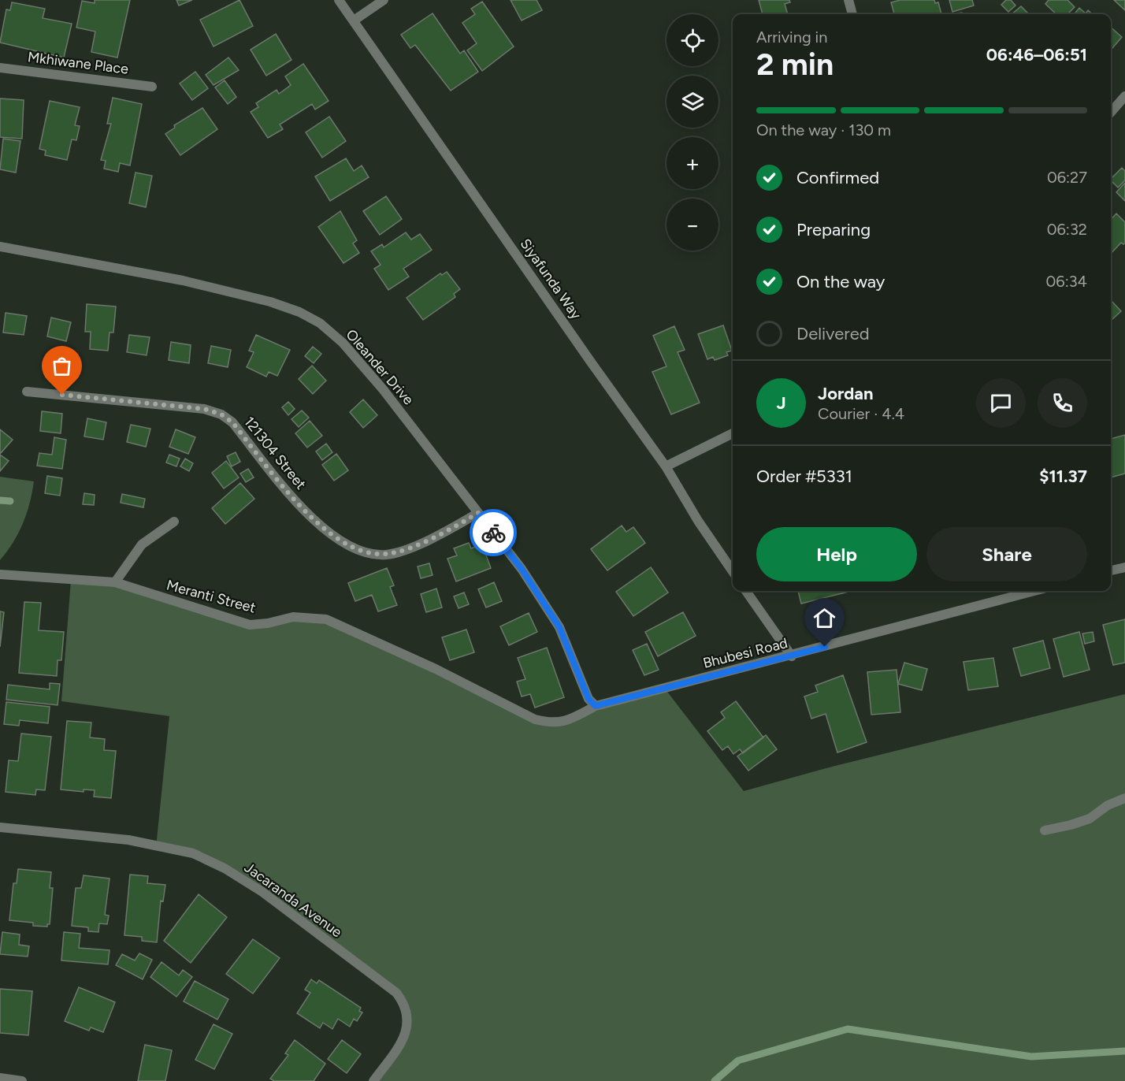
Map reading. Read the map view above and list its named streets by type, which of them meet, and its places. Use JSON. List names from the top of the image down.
{
  "streets": {
    "street": [
      "Mkhiwane Place",
      "Siyafunda Way",
      "Oleander Drive",
      "121304 Street",
      "Meranti Street",
      "Bhubesi Road",
      "Jacaranda Avenue"
    ]
  },
  "crossings": [
    ["Oleander Drive", "121304 Street"],
    ["Oleander Drive", "Bhubesi Road"],
    ["Meranti Street", "Bhubesi Road"]
  ],
  "page": {
    "map_buttons": ["+", "−"],
    "heading": ["2 min", "Arriving in", "06:46–06:51"],
    "panel": [
      "Jordan",
      "Courier · 4.4",
      "Order #5331",
      "$11.37"
    ],
    "bar": "On the way · 130 m",
    "list": [
      ["Confirmed", "06:27"],
      ["Preparing", "06:32"],
      ["On the way", "06:34"],
      "Delivered"
    ],
    "round": "J",
    "buttons": ["Help", "Share"]
  }
}
